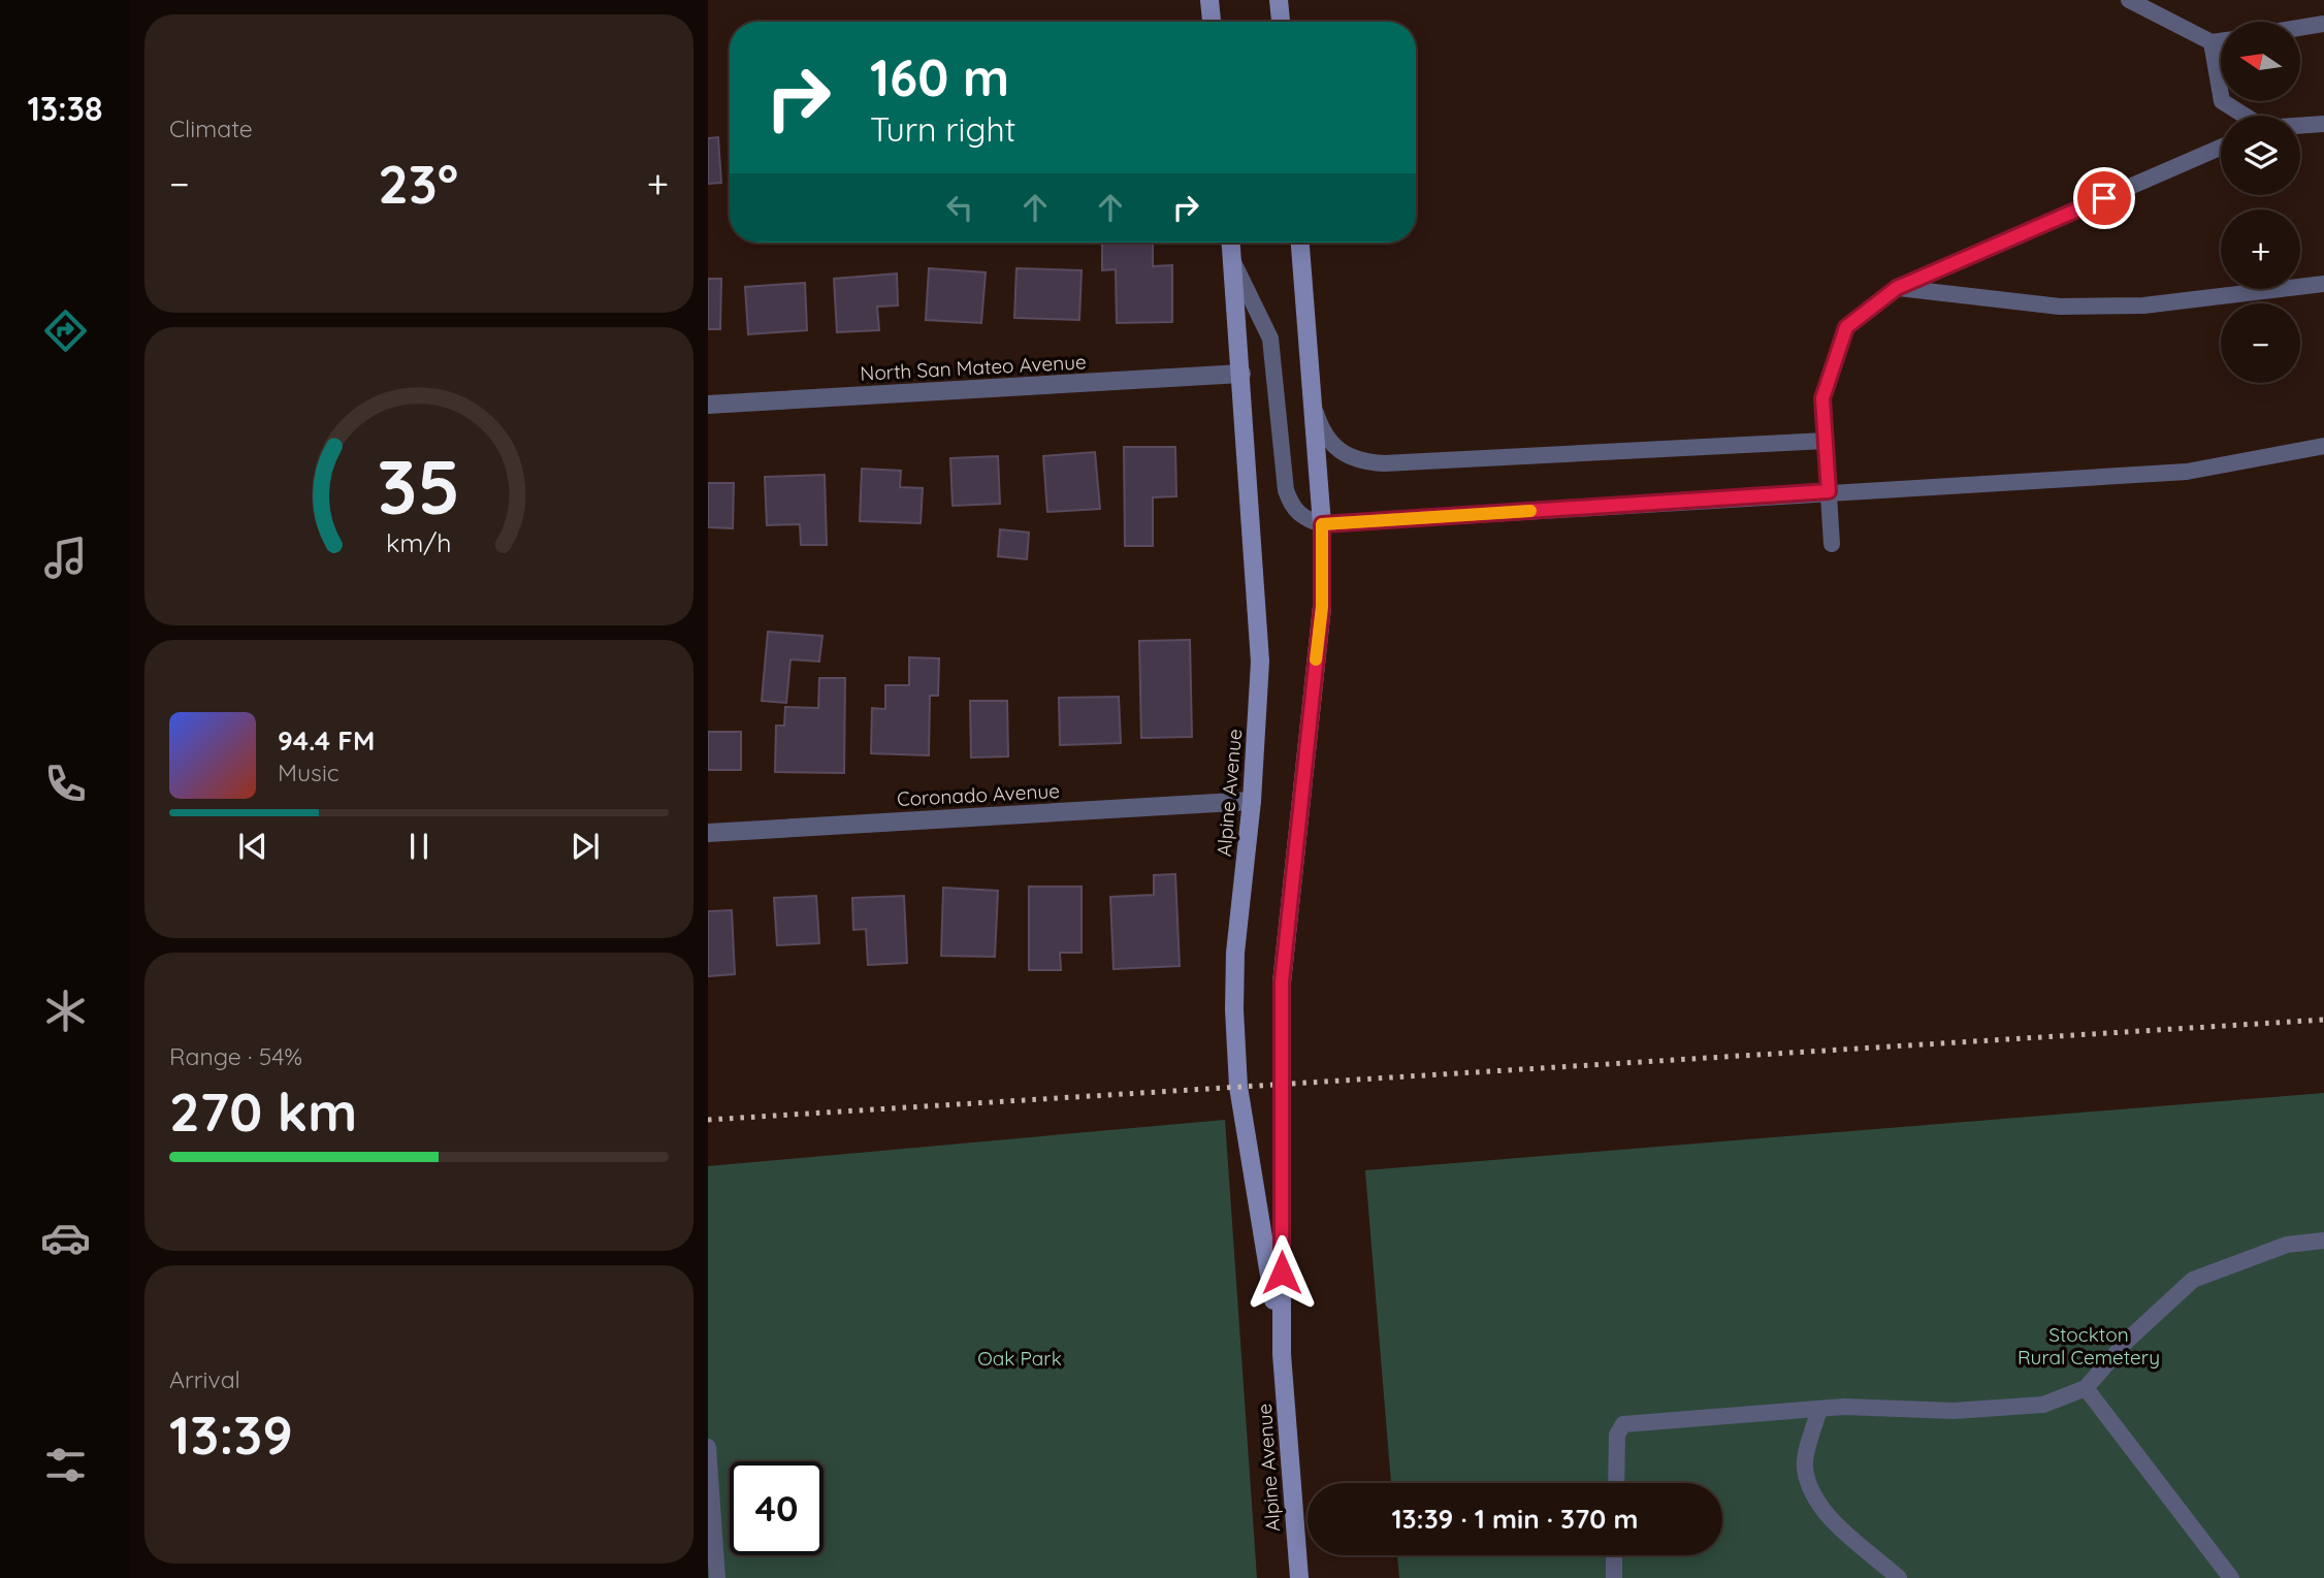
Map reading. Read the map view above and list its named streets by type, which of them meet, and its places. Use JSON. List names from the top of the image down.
{
  "streets": {
    "street": ["North San Mateo Avenue", "Alpine Avenue", "Coronado Avenue"]
  },
  "crossings": [
    ["North San Mateo Avenue", "Alpine Avenue"],
    ["Alpine Avenue", "Coronado Avenue"]
  ],
  "parks": ["Stockton Rural Cemetery", "Oak Park"],
  "north": "left",
  "page": {
    "tabs": "13:38",
    "tile": [
      "Climate",
      ["Range · 54%", "270 km"],
      ["Arrival", "13:39"]
    ],
    "map_buttons": ["+", "−"],
    "turn": ["160 m", "Turn right"],
    "heat": ["−", "23°", "+"],
    "song": ["94.4 FM", "Music"],
    "limit": "40",
    "trip": "13:39 · 1 min · 370 m",
    "gauge": ["35", "km/h"]
  }
}
